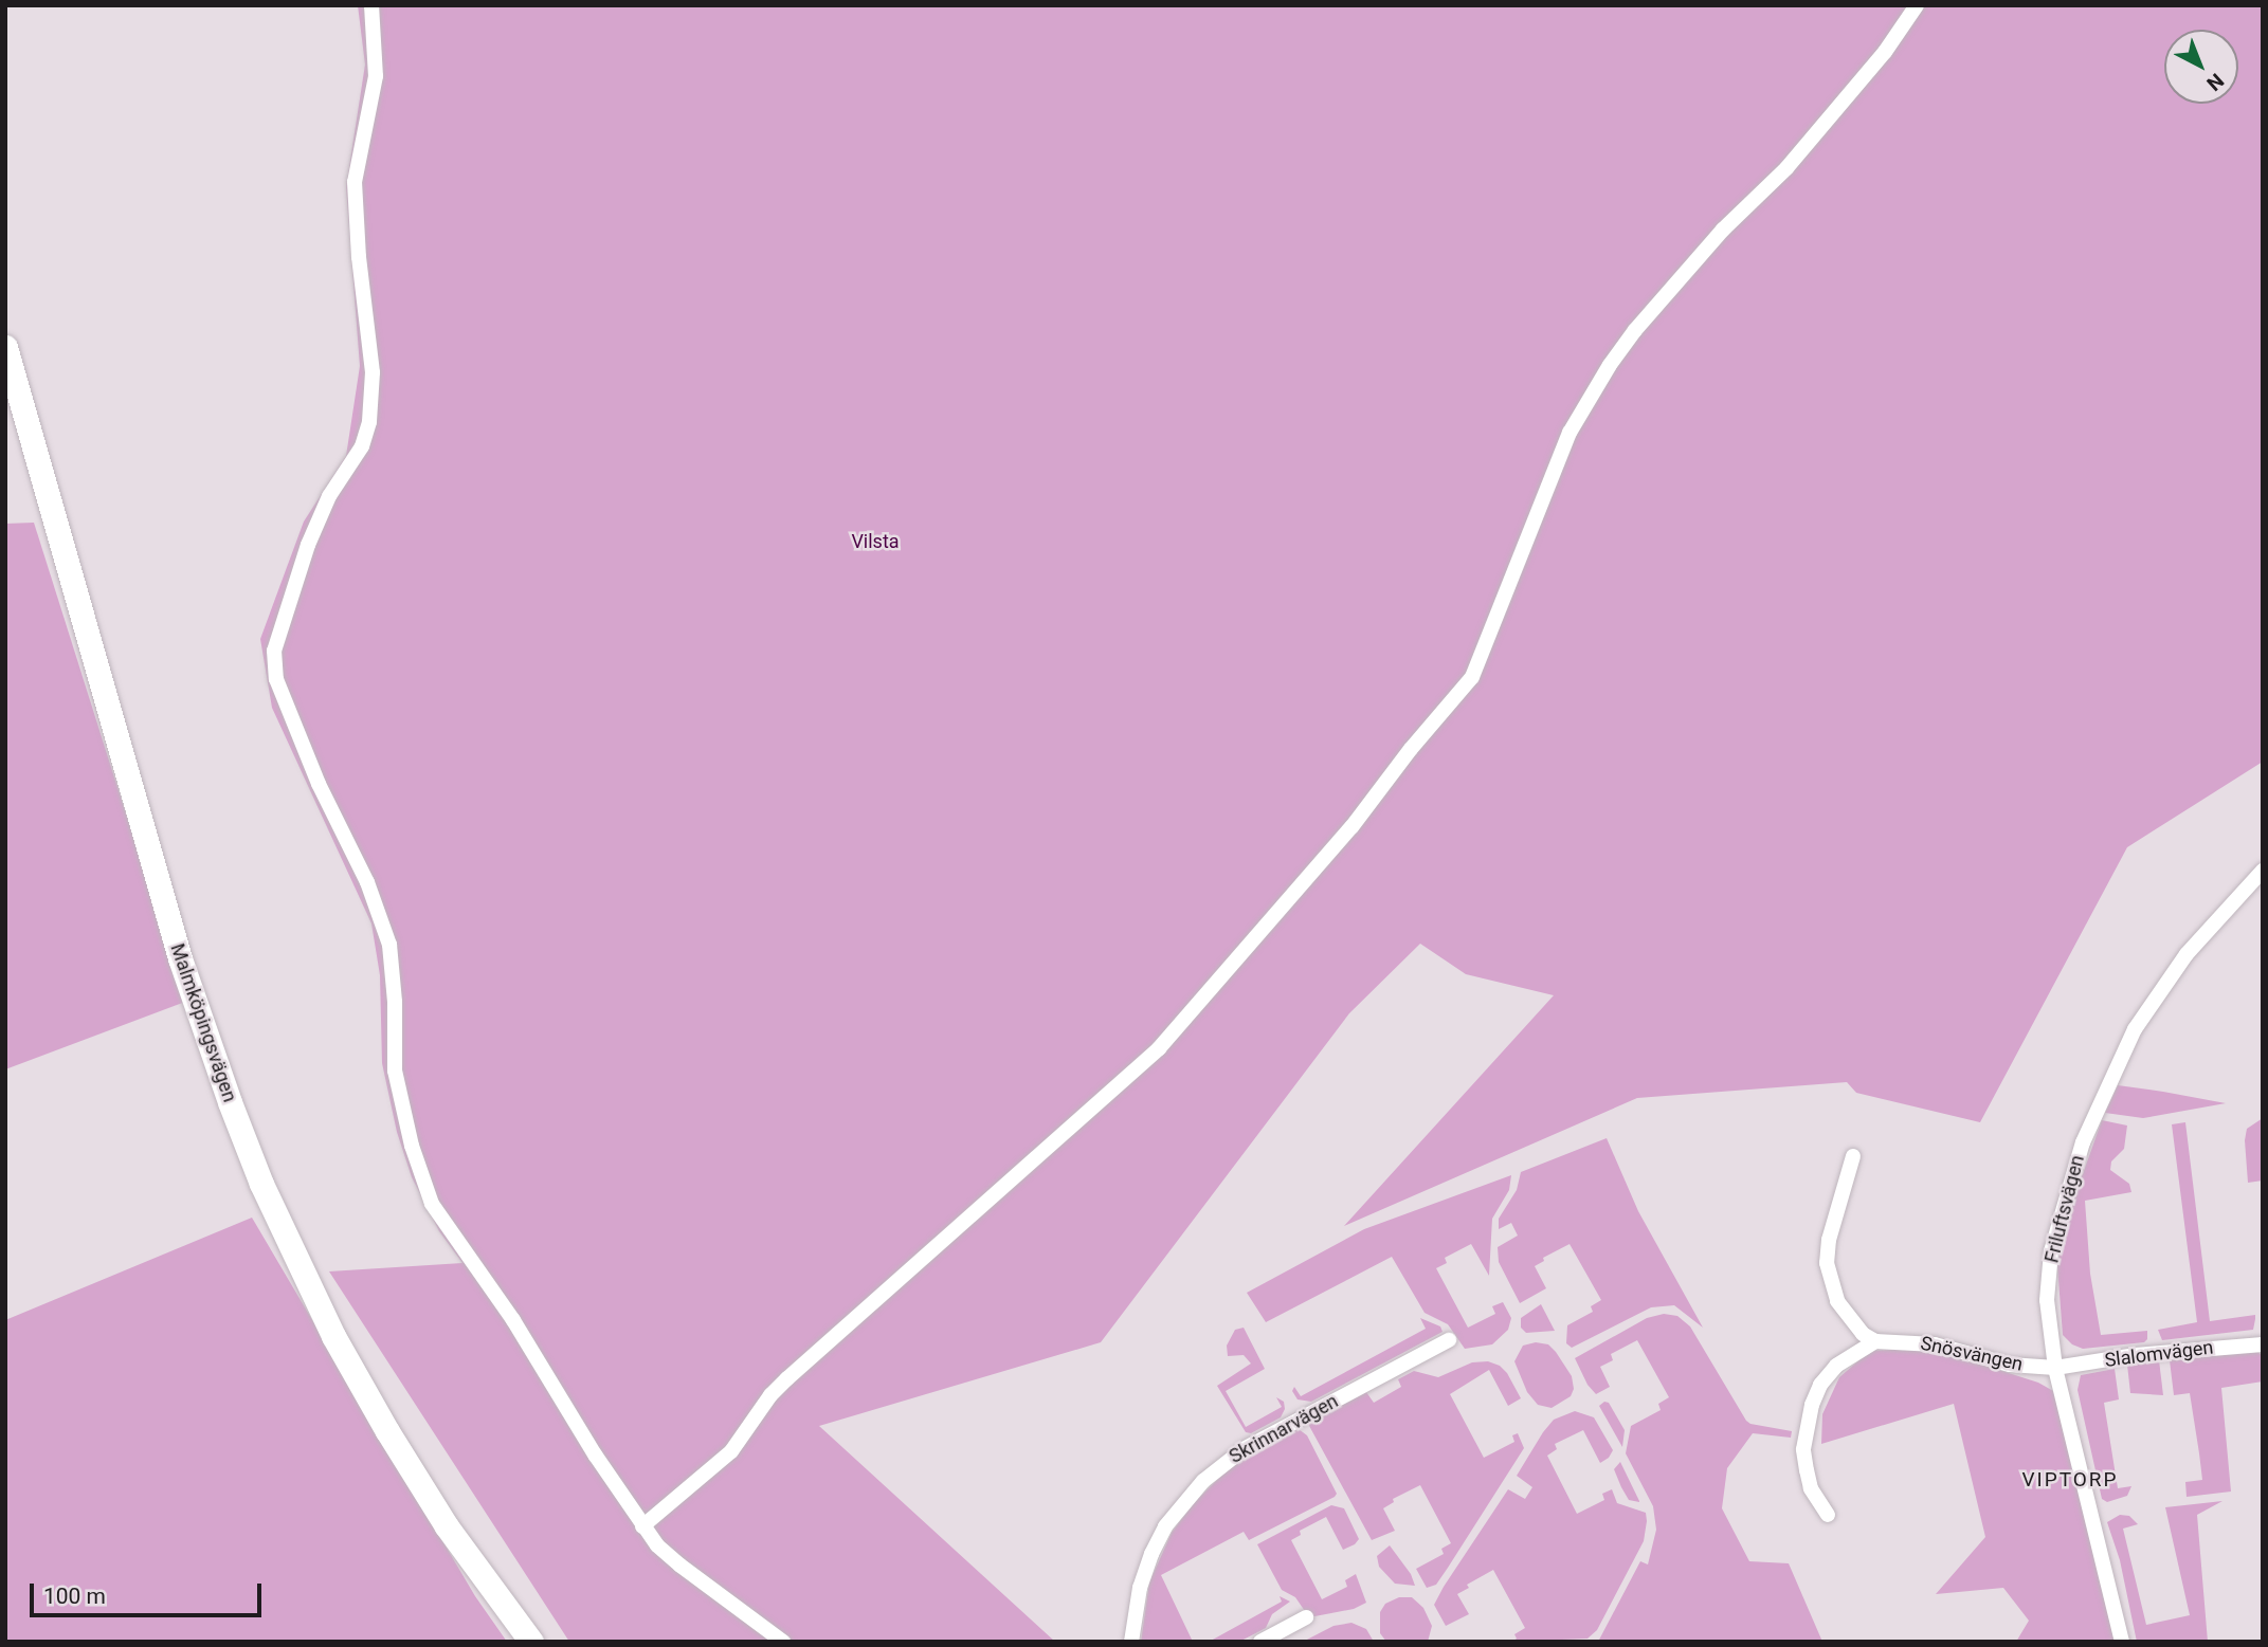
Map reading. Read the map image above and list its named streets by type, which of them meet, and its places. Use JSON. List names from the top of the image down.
{
  "streets": {
    "main road": ["Malmköpingsvägen"],
    "street": [
      "Friluftsvägen",
      "Snösvängen",
      "Slalomvägen",
      "Skrinnarvägen"
    ]
  },
  "crossings": [
    ["Friluftsvägen", "Snösvängen"],
    ["Friluftsvägen", "Slalomvägen"],
    ["Snösvängen", "Slalomvägen"]
  ],
  "districts": ["VIPTORP"],
  "parks": ["Vilsta"],
  "scale_bar": "100 m",
  "north": "bottom right"
}
